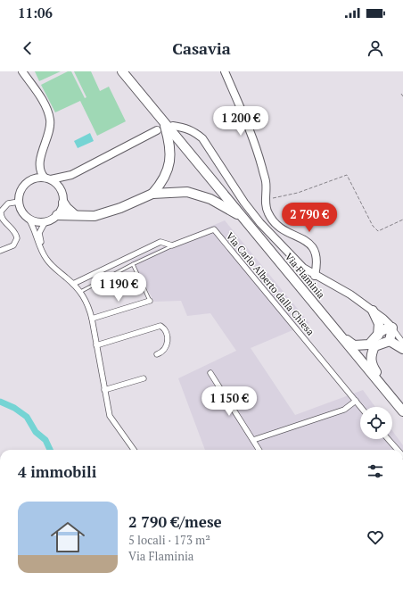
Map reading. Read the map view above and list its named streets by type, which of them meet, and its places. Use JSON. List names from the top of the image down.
{
  "streets": {
    "highway": ["Via Flaminia"],
    "street": ["Via Carlo Alberto dalla Chiesa"]
  },
  "page": {
    "status": "11:06",
    "header": "Casavia",
    "price": [
      "1 200 €",
      "2 790 €",
      "1 190 €",
      "1 150 €"
    ],
    "heading": "4 immobili",
    "list": [
      {
        "name": "2 790 €/mese",
        "note": "5 locali · 173 m² · Via Flaminia"
      }
    ]
  }
}
